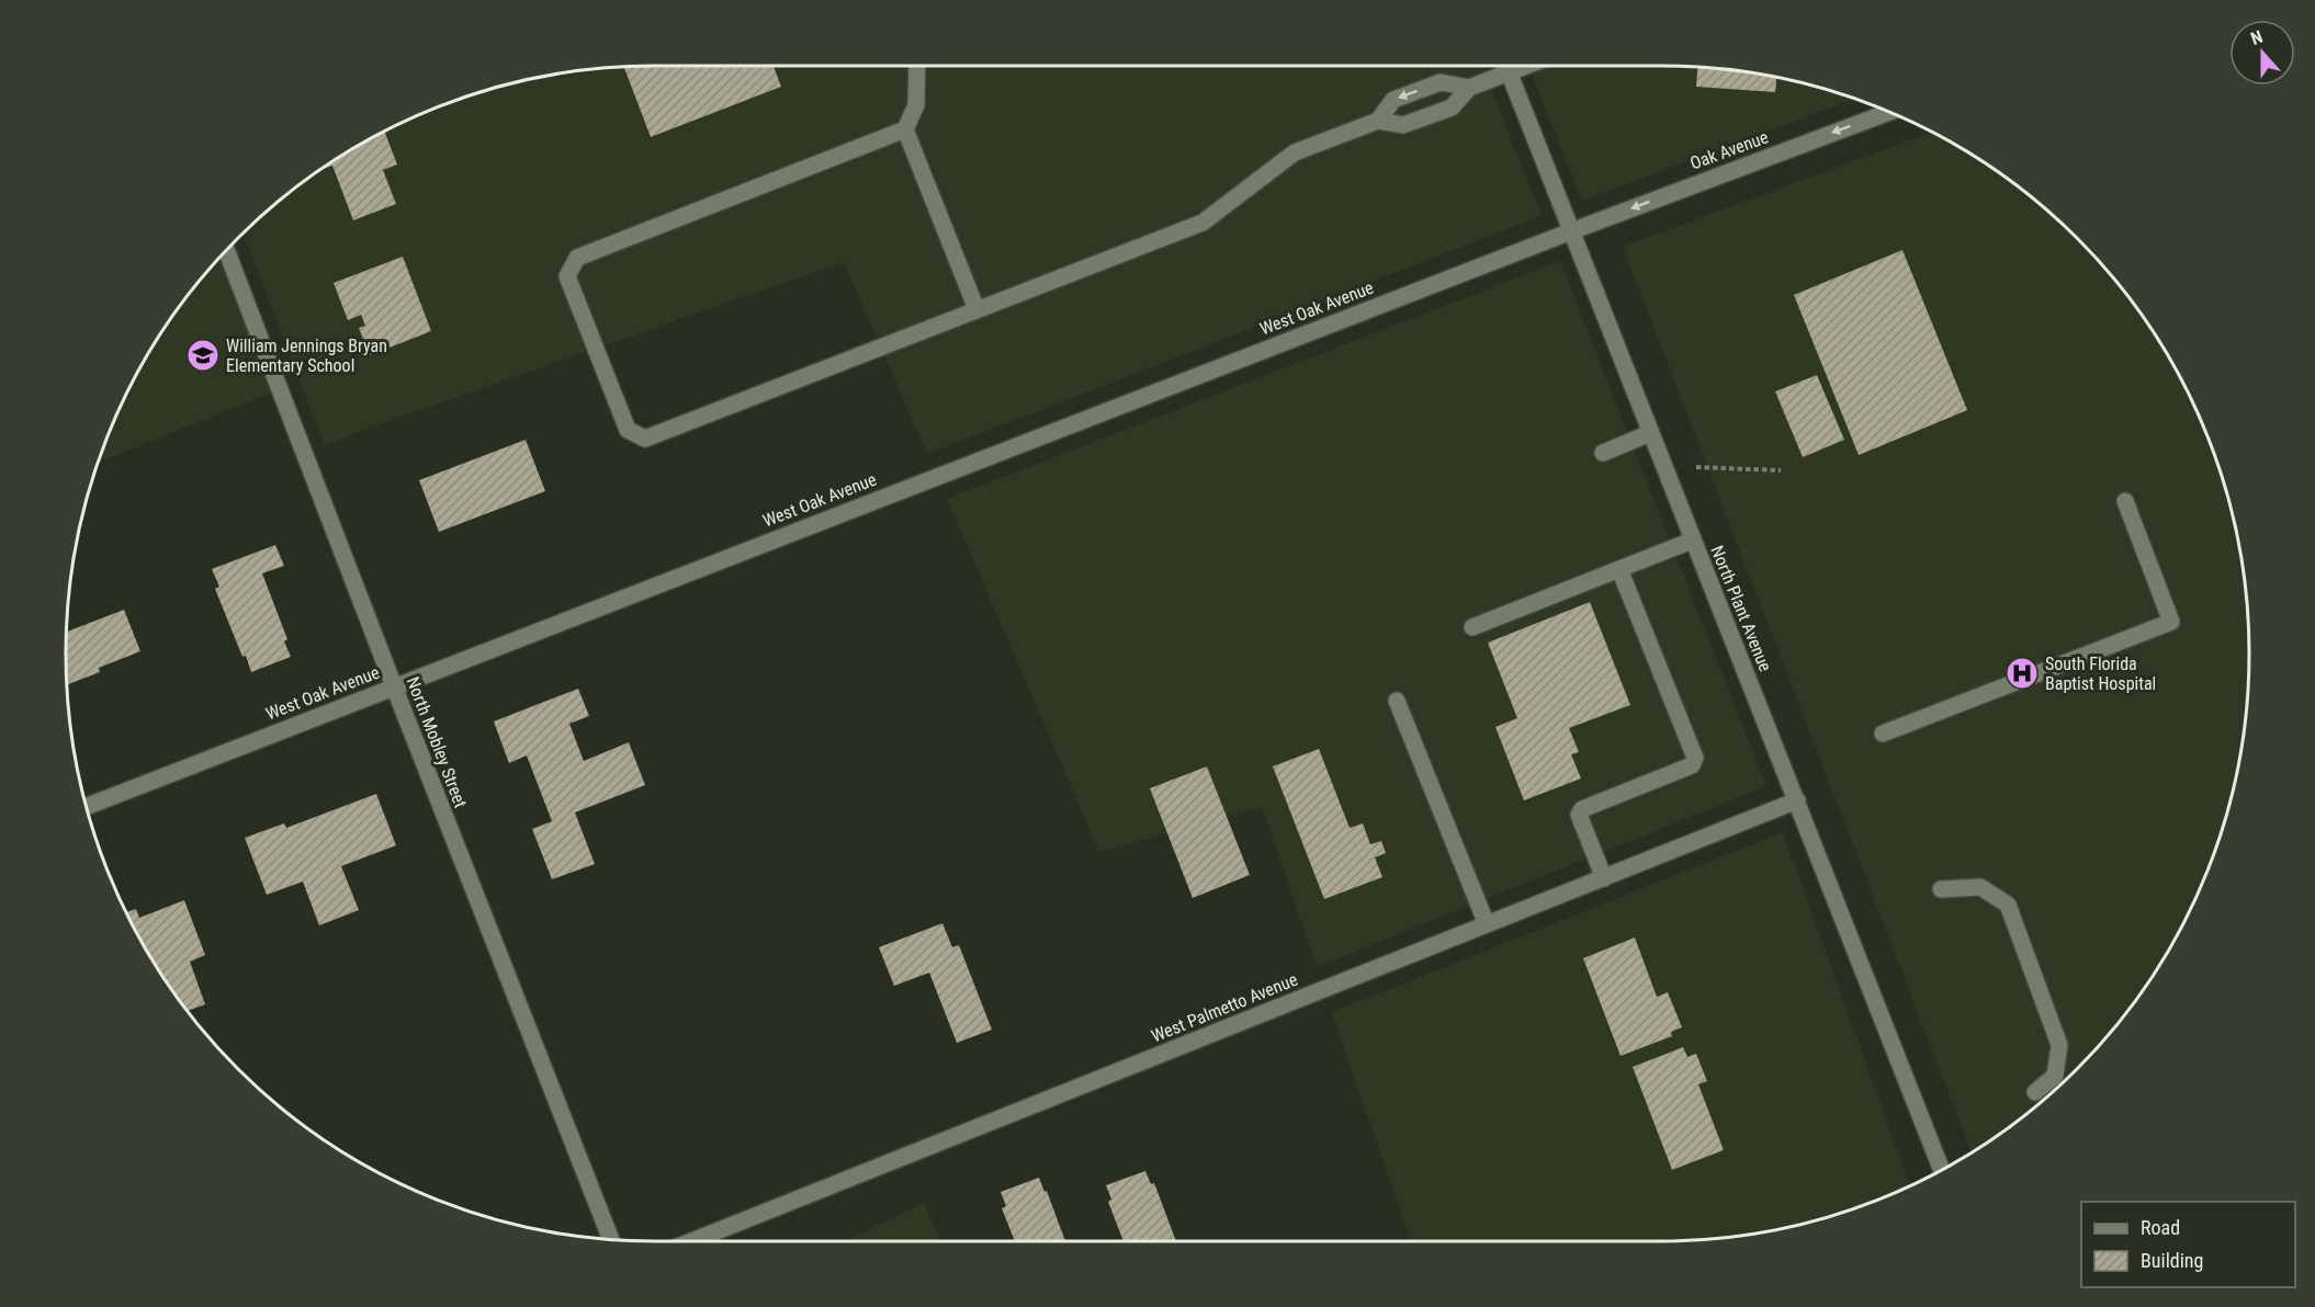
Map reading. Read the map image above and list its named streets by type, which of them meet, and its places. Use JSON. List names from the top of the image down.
{
  "streets": {
    "street": [
      "Oak Avenue",
      "West Oak Avenue",
      "North Plant Avenue",
      "North Mobley Street",
      "West Palmetto Avenue"
    ]
  },
  "crossings": [
    ["Oak Avenue", "West Oak Avenue"],
    ["Oak Avenue", "North Plant Avenue"],
    ["West Oak Avenue", "North Plant Avenue"],
    ["West Oak Avenue", "North Mobley Street"],
    ["North Plant Avenue", "West Palmetto Avenue"]
  ],
  "one_way": ["Oak Avenue"],
  "places": {
    "school or university": ["William Jennings Bryan Elementary School"],
    "hospital": ["South Florida Baptist Hospital"]
  },
  "legend": ["Road", "Building"],
  "north": "top"
}
